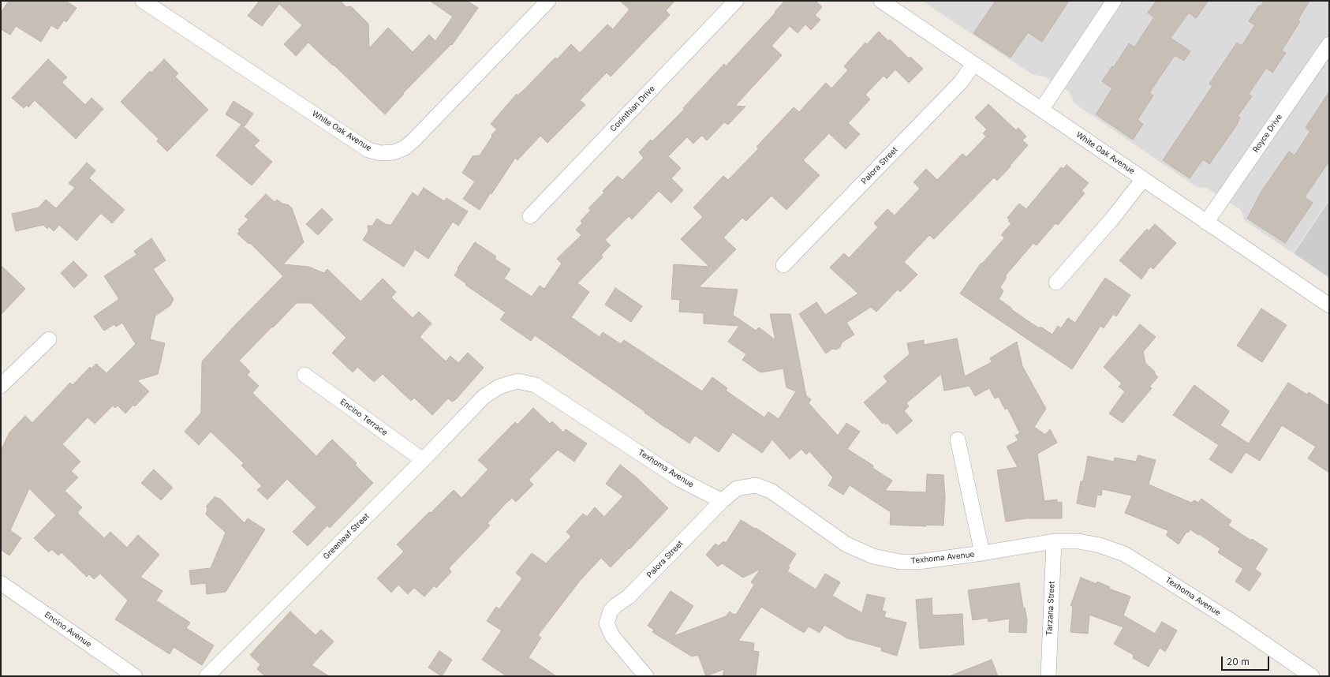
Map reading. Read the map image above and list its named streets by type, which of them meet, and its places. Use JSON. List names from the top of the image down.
{
  "streets": {
    "street": [
      "Corinthian Drive",
      "White Oak Avenue",
      "Royce Drive",
      "Palora Street",
      "Encino Terrace",
      "Texhoma Avenue",
      "Greenleaf Street",
      "Tarzana Street",
      "Encino Avenue"
    ]
  },
  "crossings": [
    ["White Oak Avenue", "Royce Drive"],
    ["White Oak Avenue", "Palora Street"],
    ["Palora Street", "Texhoma Avenue"],
    ["Encino Terrace", "Greenleaf Street"],
    ["Texhoma Avenue", "Greenleaf Street"],
    ["Texhoma Avenue", "Tarzana Street"]
  ],
  "scale_bar": "20 m"
}
